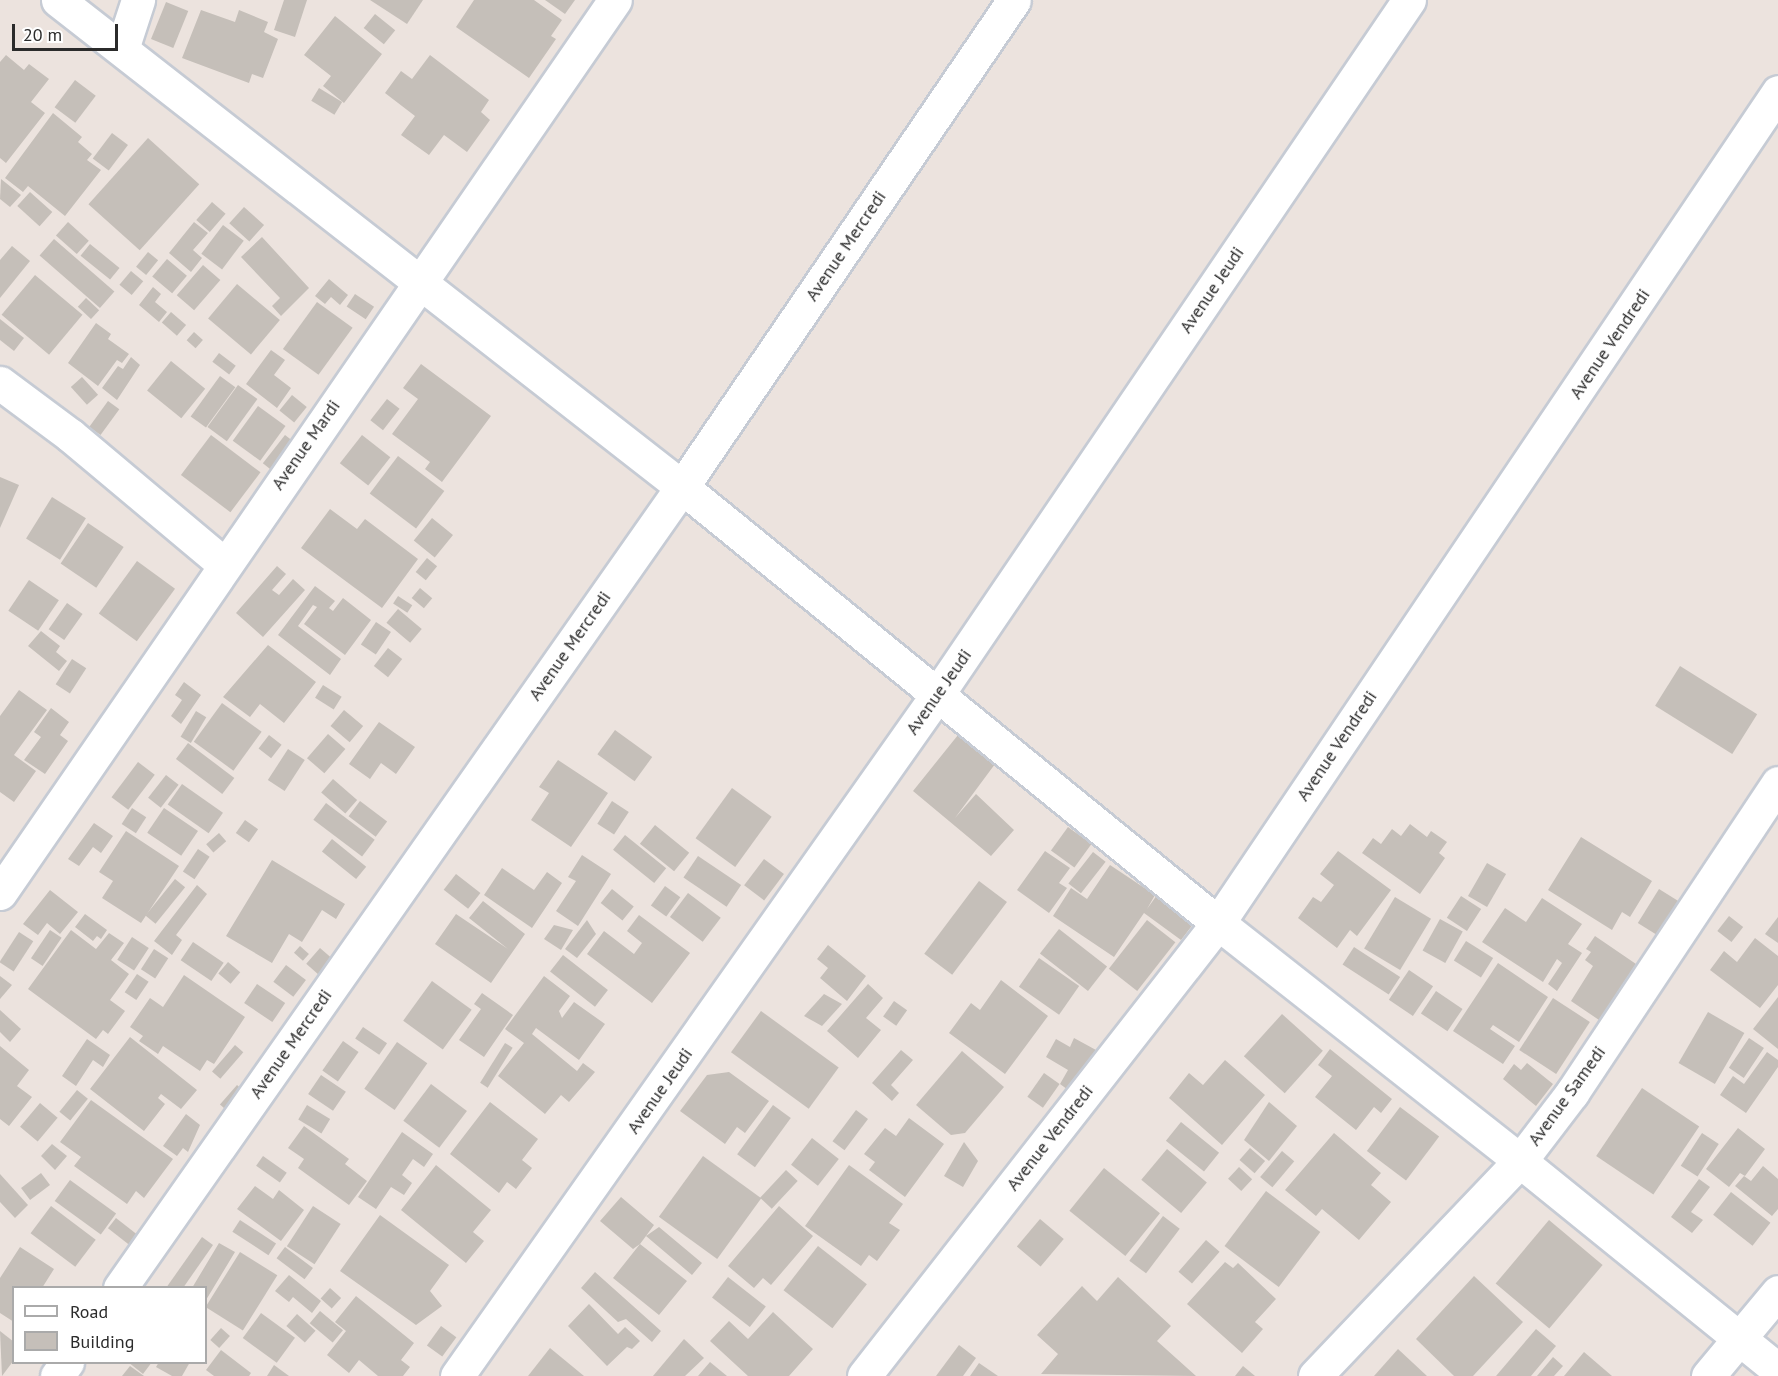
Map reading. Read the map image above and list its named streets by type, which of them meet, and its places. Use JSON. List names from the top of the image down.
{
  "streets": {
    "street": [
      "Avenue Mercredi",
      "Avenue Jeudi",
      "Avenue Vendredi",
      "Avenue Mardi",
      "Avenue Samedi"
    ]
  },
  "legend": ["Road", "Building"],
  "scale_bar": "20 m"
}
